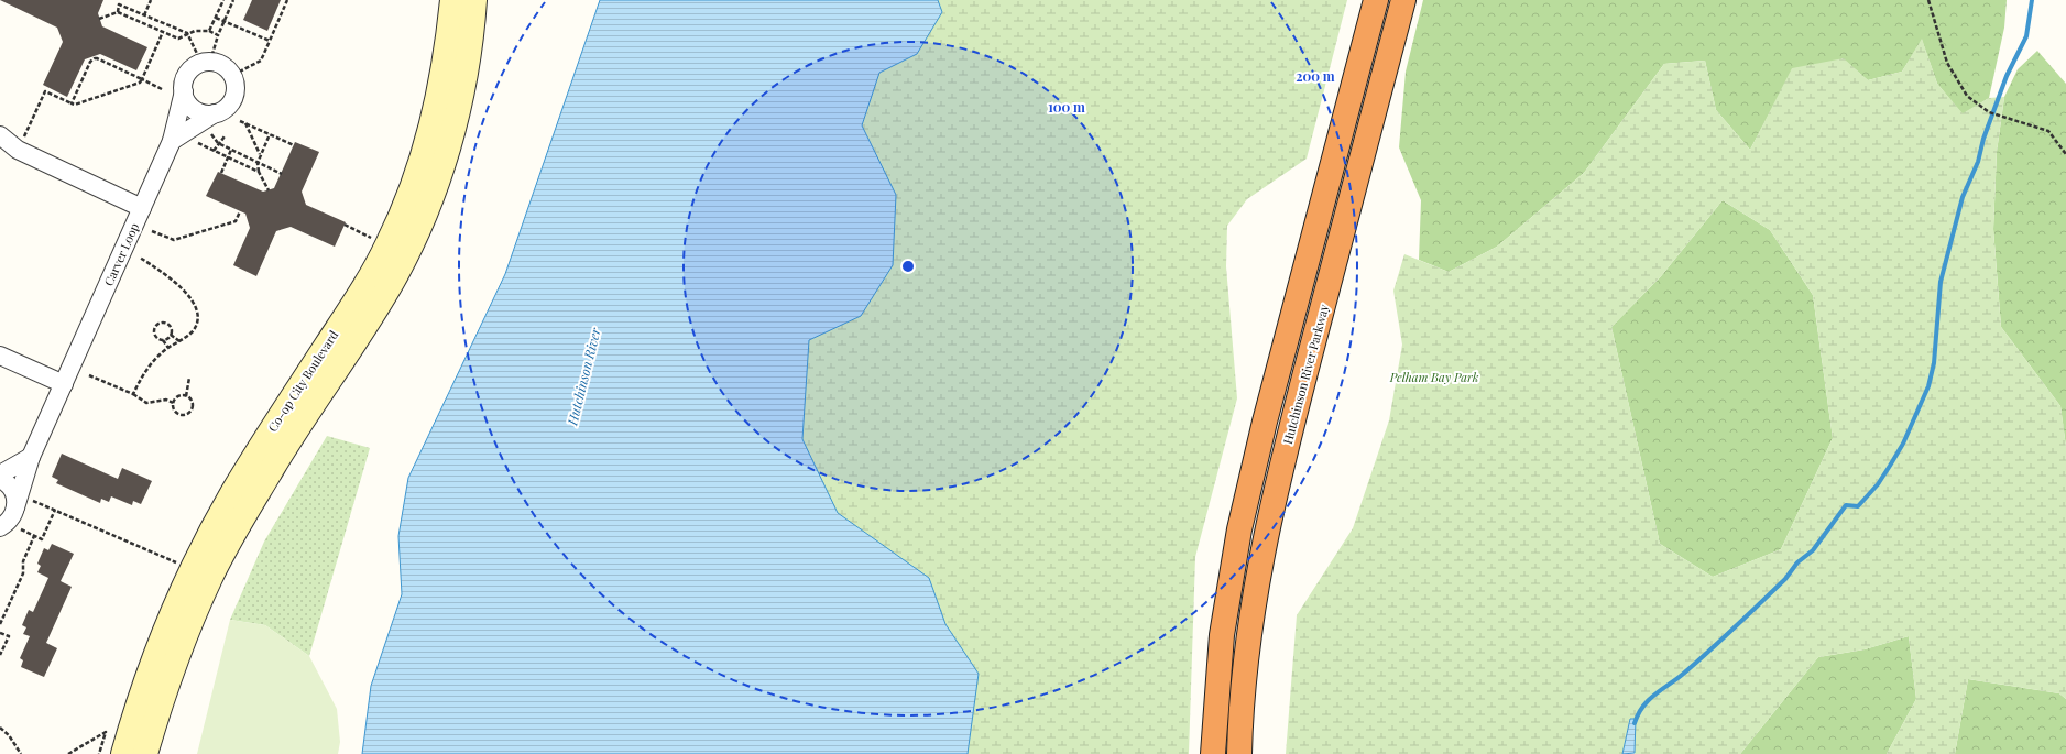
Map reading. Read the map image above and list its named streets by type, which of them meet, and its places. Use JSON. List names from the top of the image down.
{
  "streets": {
    "highway": ["Hutchinson River Parkway"],
    "main road": ["Co-op City Boulevard"],
    "street": ["Carver Loop"]
  },
  "water": ["Hutchinson River"],
  "parks": ["Pelham Bay Park"],
  "rings": ["200 m", "100 m"]
}
